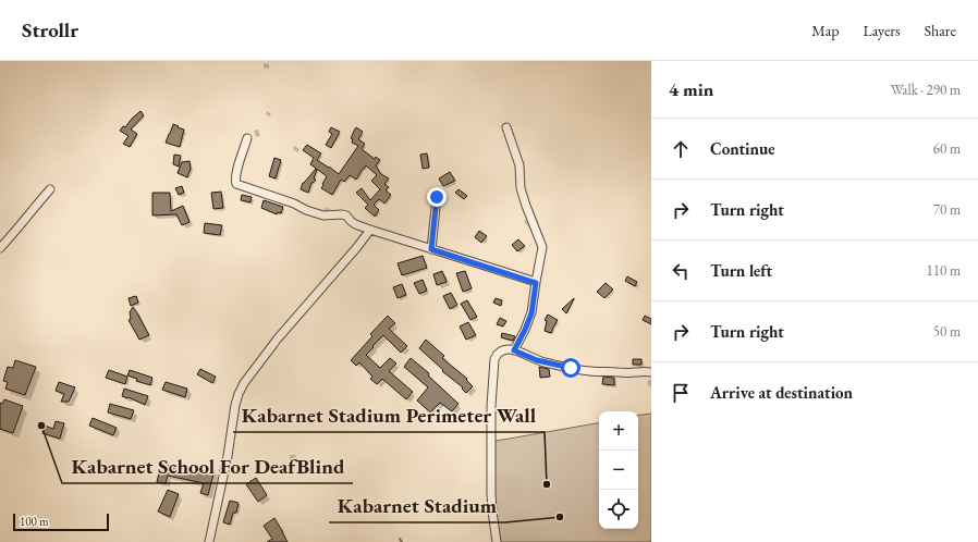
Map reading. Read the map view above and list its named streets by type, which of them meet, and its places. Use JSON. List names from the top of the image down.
{
  "places": ["Kabarnet School For DeafBlind", "Kabarnet Stadium Perimeter Wall", "Kabarnet Stadium"],
  "scale_bar": "100 m",
  "page": {
    "header": "Strollr",
    "nav": ["Map", "Layers", "Share"],
    "heading": ["4 min", "Walk · 290 m"],
    "list": [
      ["Continue", "60 m"],
      ["Turn right", "70 m"],
      ["Turn left", "110 m"],
      ["Turn right", "50 m"],
      "Arrive at destination"
    ],
    "map_buttons": ["+", "−"],
    "scale": "100 m"
  }
}
